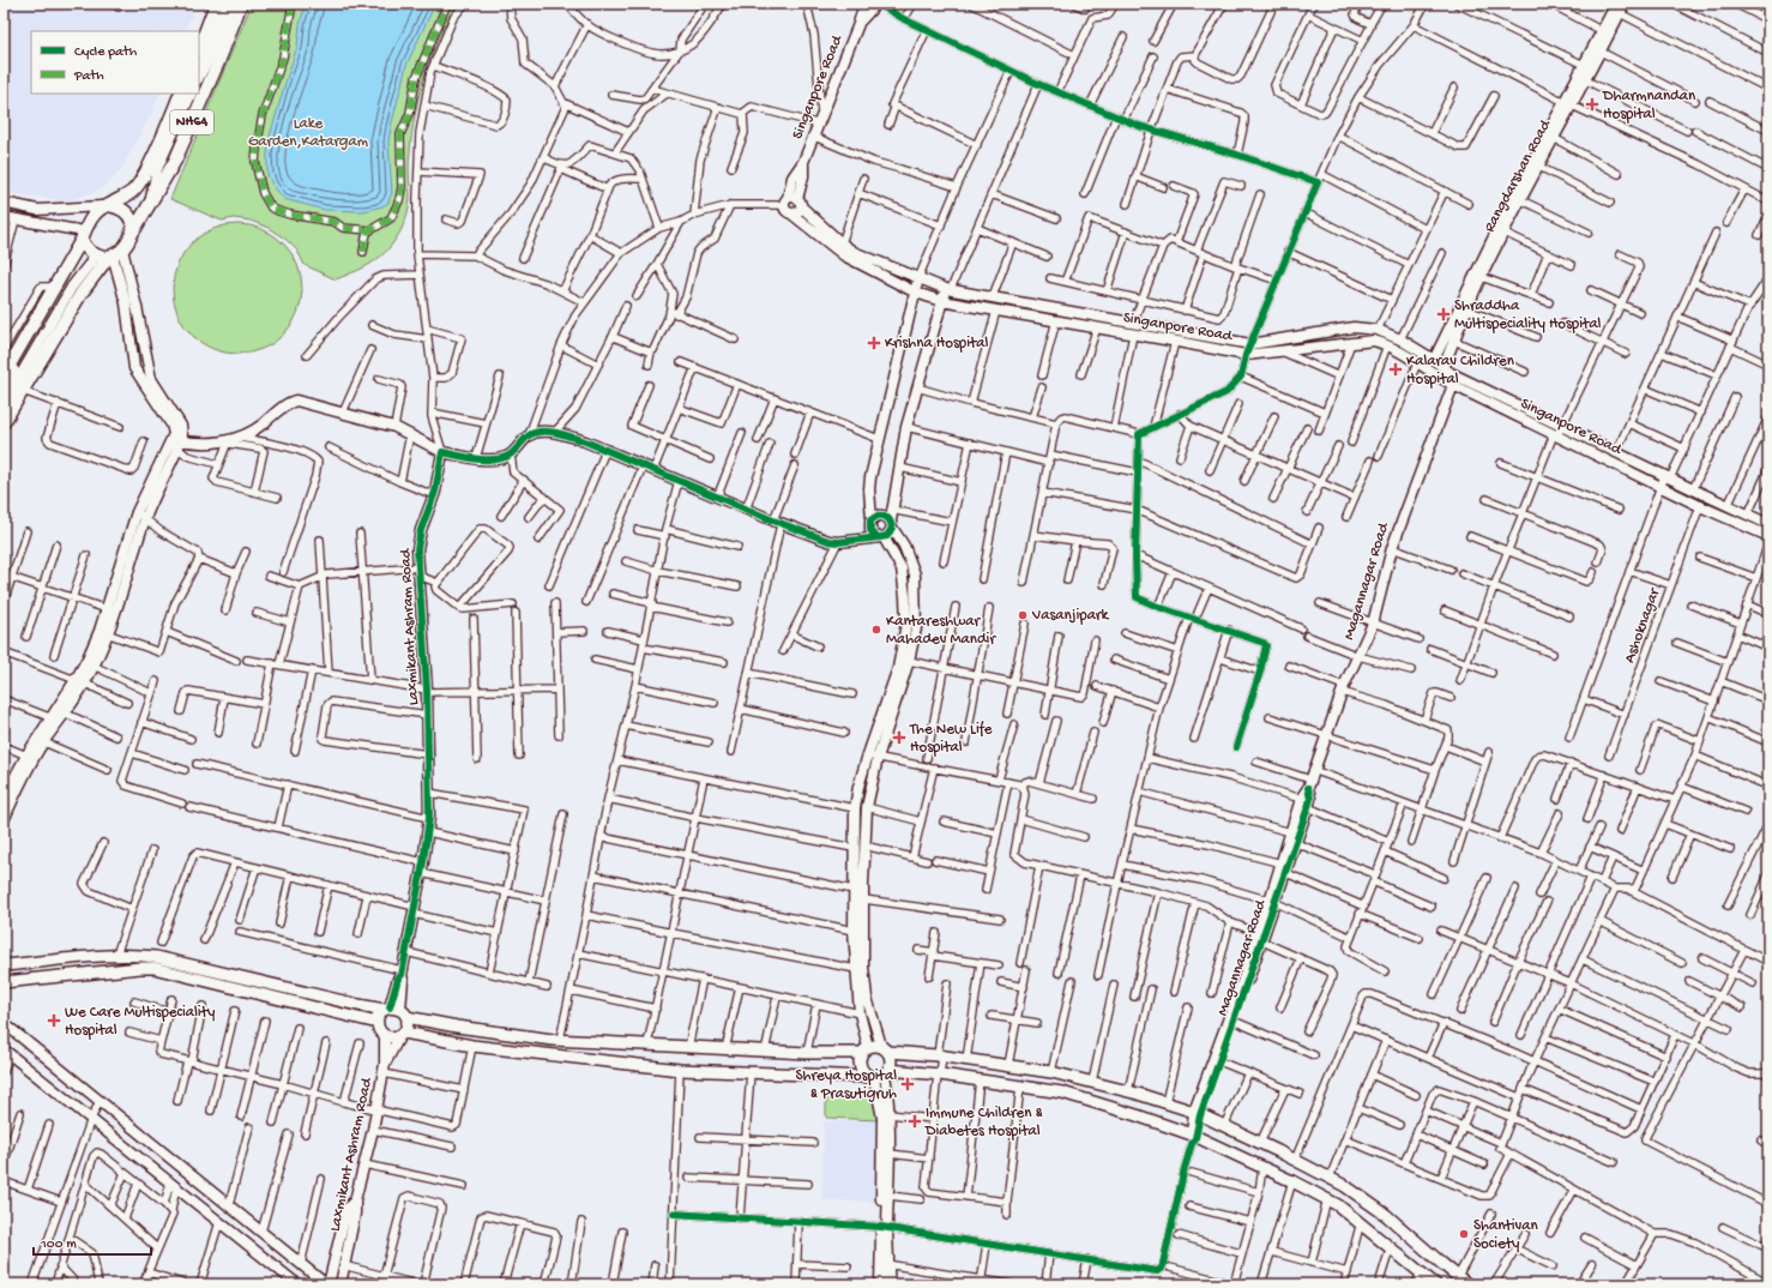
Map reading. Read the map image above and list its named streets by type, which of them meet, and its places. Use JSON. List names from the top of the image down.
{
  "streets": {
    "highway": ["NH64"],
    "street": [
      "Singanpore Road",
      "Rangdarshan Road",
      "Magannagar Road",
      "Ashoknagar",
      "Laxmikant Ashram Road"
    ]
  },
  "crossings": [
    ["Singanpore Road", "Rangdarshan Road"],
    ["Singanpore Road", "Magannagar Road"],
    ["Singanpore Road", "Ashoknagar"]
  ],
  "parks": ["Lake Garden,Katargam"],
  "places": {
    "health": [
      "Dharmnandan Hospital",
      "Shraddha Multispeciality Hospital",
      "Krishna Hospital",
      "Kalarav Children Hospital",
      "The New Life Hospital",
      "We Care Multispeciality Hospital",
      "Shreya Hospital & Prasutigruh",
      "Immune Children & Diabetes Hospital"
    ],
    "other": ["Vasanjipark", "Kantareshwar Mahadev Mandir", "Shantivan Society"]
  },
  "legend": ["Cycle path", "Path"],
  "scale_bar": "100 m"
}
